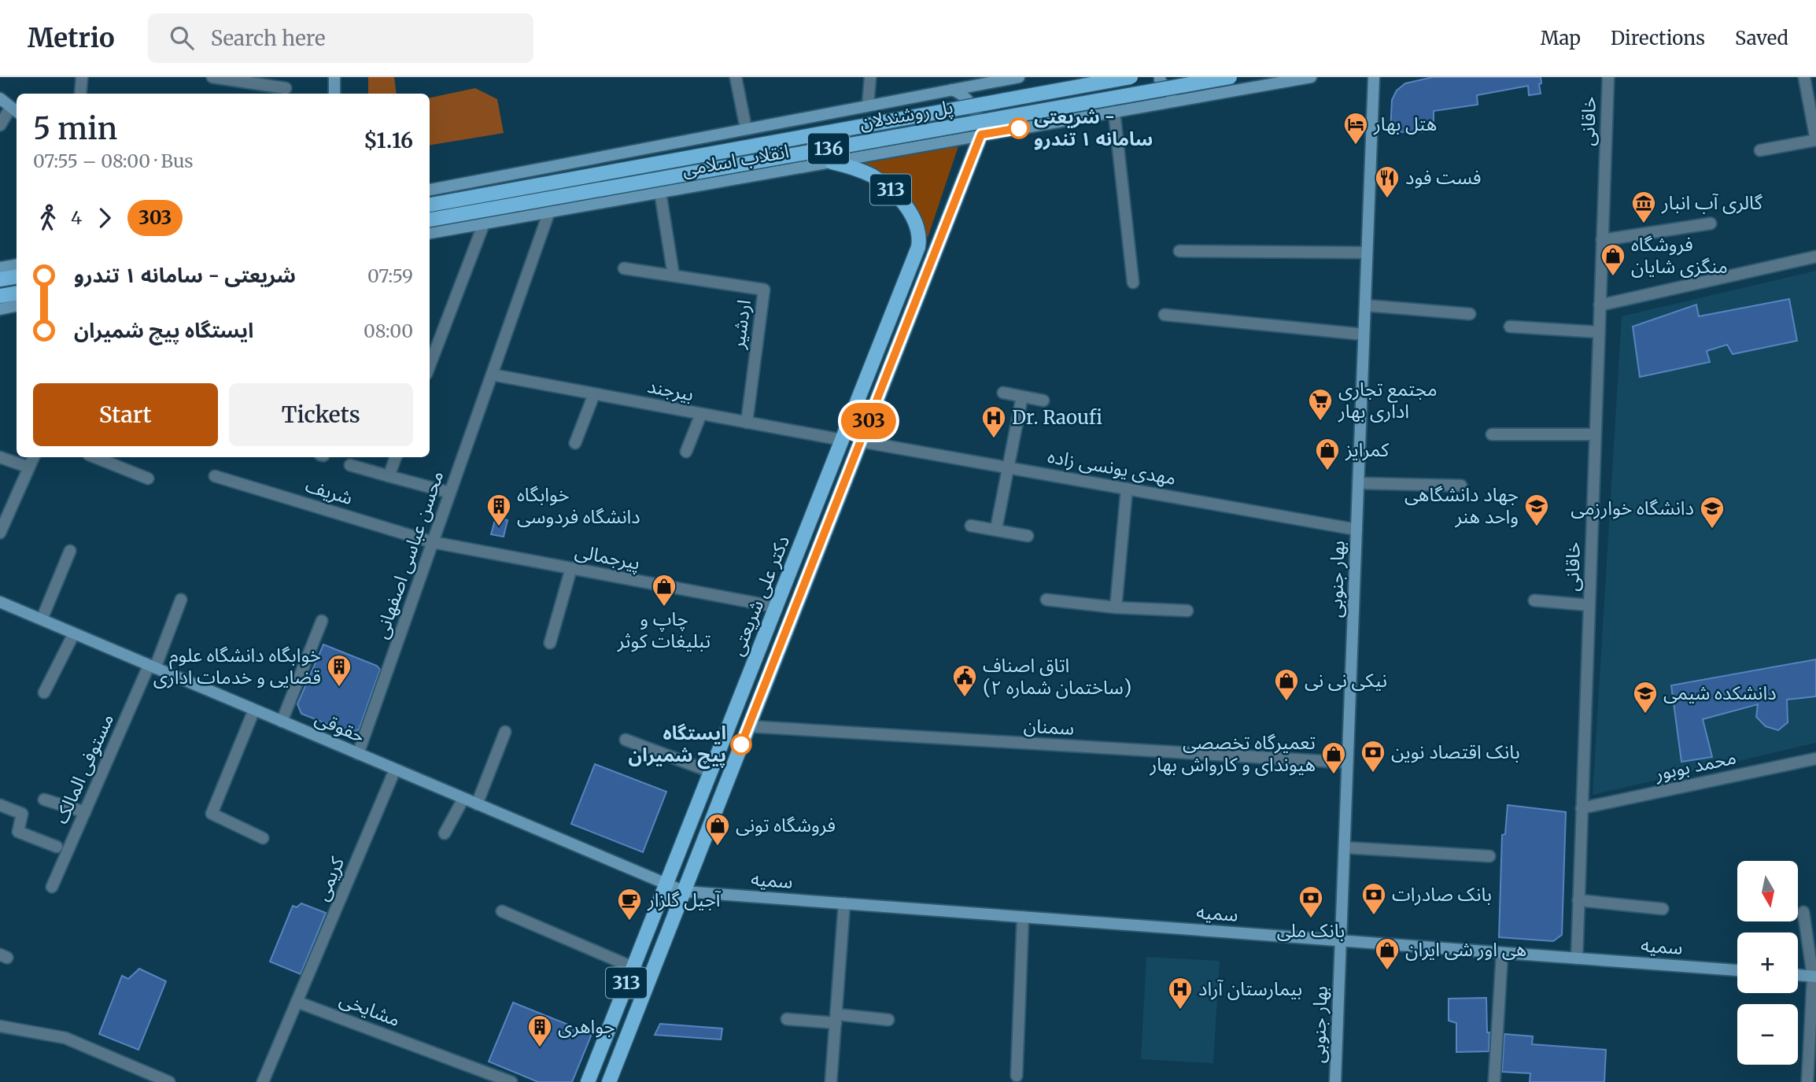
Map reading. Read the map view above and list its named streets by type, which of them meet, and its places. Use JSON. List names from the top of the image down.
{
  "streets": {
    "main road": [
      "پل روشندلان",
      "136",
      "انقلاب اسلامی",
      "313",
      "بهار جنوبی",
      "دکتر علی شریعتی",
      "حقوقی",
      "سمیه"
    ],
    "street": [
      "خاقانی",
      "اردشیر",
      "بیرجند",
      "مهدی یونسی زاده",
      "شریف",
      "محسن عباسی اصفهانی",
      "پیرجمالی",
      "سمنان",
      "محمد بوبور",
      "مستوفی المالک",
      "کریمی",
      "مشایخی"
    ]
  },
  "crossings": [
    ["خاقانی", "محمد بوبور"],
    ["خاقانی", "سمیه"],
    ["انقلاب اسلامی", "محسن عباسی اصفهانی"],
    ["انقلاب اسلامی", "دکتر علی شریعتی"],
    ["اردشیر", "بیرجند"],
    ["بیرجند", "محسن عباسی اصفهانی"],
    ["بیرجند", "دکتر علی شریعتی"],
    ["مهدی یونسی زاده", "بهار جنوبی"],
    ["مهدی یونسی زاده", "دکتر علی شریعتی"],
    ["شریف", "محسن عباسی اصفهانی"],
    ["شریف", "پیرجمالی"],
    ["محسن عباسی اصفهانی", "پیرجمالی"],
    ["محسن عباسی اصفهانی", "حقوقی"],
    ["پیرجمالی", "دکتر علی شریعتی"],
    ["بهار جنوبی", "سمنان"],
    ["بهار جنوبی", "سمیه"],
    ["دکتر علی شریعتی", "حقوقی"],
    ["دکتر علی شریعتی", "سمنان"],
    ["دکتر علی شریعتی", "سمیه"],
    ["حقوقی", "مستوفی المالک"],
    ["حقوقی", "کریمی"],
    ["حقوقی", "سمیه"],
    ["کریمی", "مشایخی"]
  ],
  "places": {
    "other": ["شریعتی - سامانه ۱ تندرو", "ایستگاه پیچ شمیران"],
    "hotel": ["هتل بهار"],
    "restaurant": ["فست فود"],
    "museum": ["گالری آب انبار"],
    "shop": [
      "فروشگاه منگزی شایان",
      "کمرایز",
      "چاپ و تبلیغات کوثر",
      "نیکی نی نی",
      "تعمیرگاه تخصصی هیوندای و کارواش بهار",
      "فروشگاه تونی",
      "هی اور شی ایران"
    ],
    "supermarket": ["مجتمع تجاری اداری بهار"],
    "hospital": ["Dr. Raoufi", "بیمارستان آراد"],
    "building": ["خوابگاه دانشگاه فردوسی", "خوابگاه دانشگاه علوم قضایی و خدمات اداری", "جواهری"],
    "school or university": ["جهاد دانشگاهی واحد هنر", "دانشگاه خوارزمی", "دانشکده شیمی"],
    "public building": ["اتاق اصناف (ساختمان شماره ۲)"],
    "bank": ["بانک اقتصاد نوین", "بانک صادرات", "بانک ملی"],
    "cafe": ["آجیل گلزار"]
  },
  "lines": ["bus line 303"],
  "north": "bottom",
  "page": {
    "header": "Metrio",
    "search": "Search here",
    "nav": ["Map", "Directions", "Saved"],
    "on_map": "303",
    "heading": ["5 min", "07:55 – 08:00 · Bus", "$1.16"],
    "legs": ["4", "303"],
    "list": [
      {
        "name": "شریعتی - سامانه ۱ تندرو",
        "value": "07:59"
      },
      {
        "name": "ایستگاه پیچ شمیران",
        "value": "08:00"
      }
    ],
    "buttons": ["Start", "Tickets"],
    "map_buttons": ["+", "−"]
  }
}
